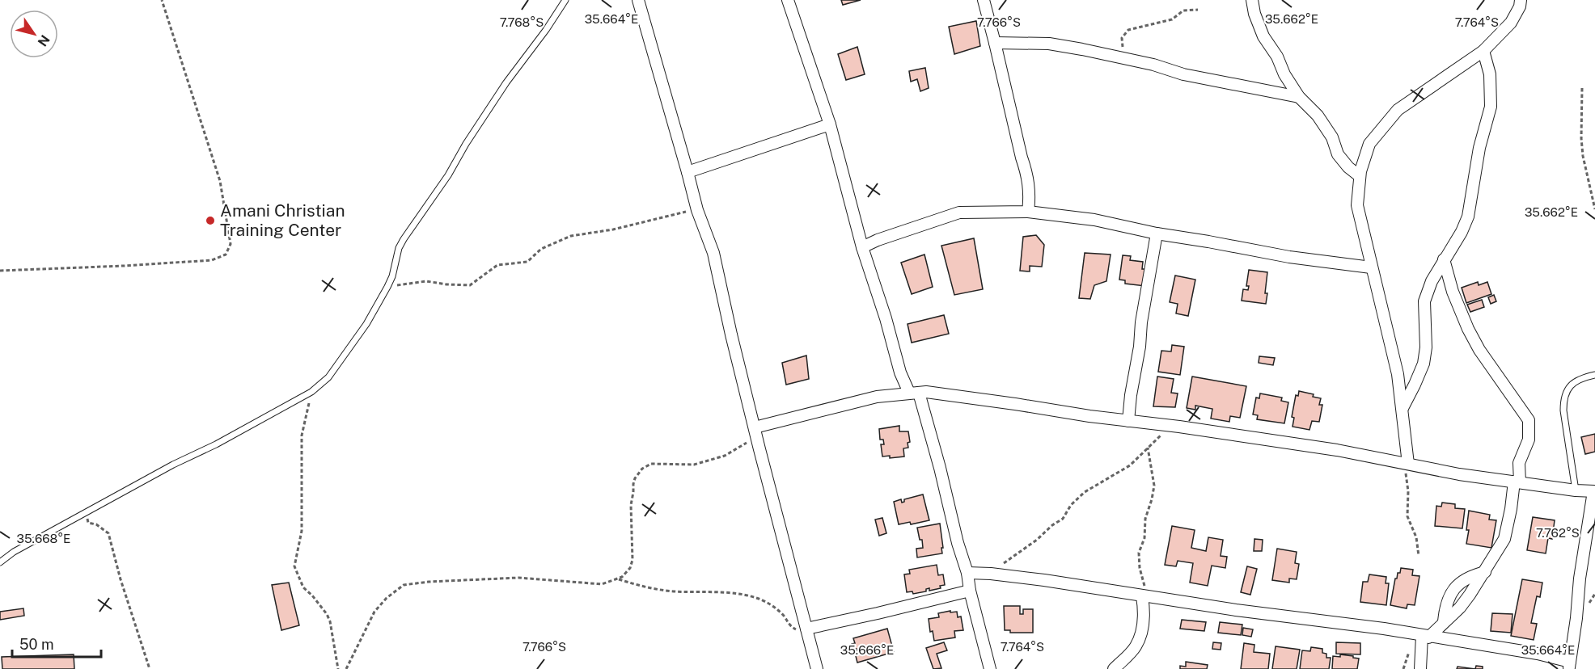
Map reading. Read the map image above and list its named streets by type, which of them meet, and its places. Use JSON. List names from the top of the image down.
{
  "places": ["Amani Christian Training Center"],
  "scale_bar": "50 m",
  "north": "bottom right",
  "coordinates": [
    "35.664°E",
    "35.662°E",
    "7.768°S",
    "7.766°S",
    "7.764°S",
    "7.762°S",
    "35.668°E",
    "35.666°E"
  ]
}
